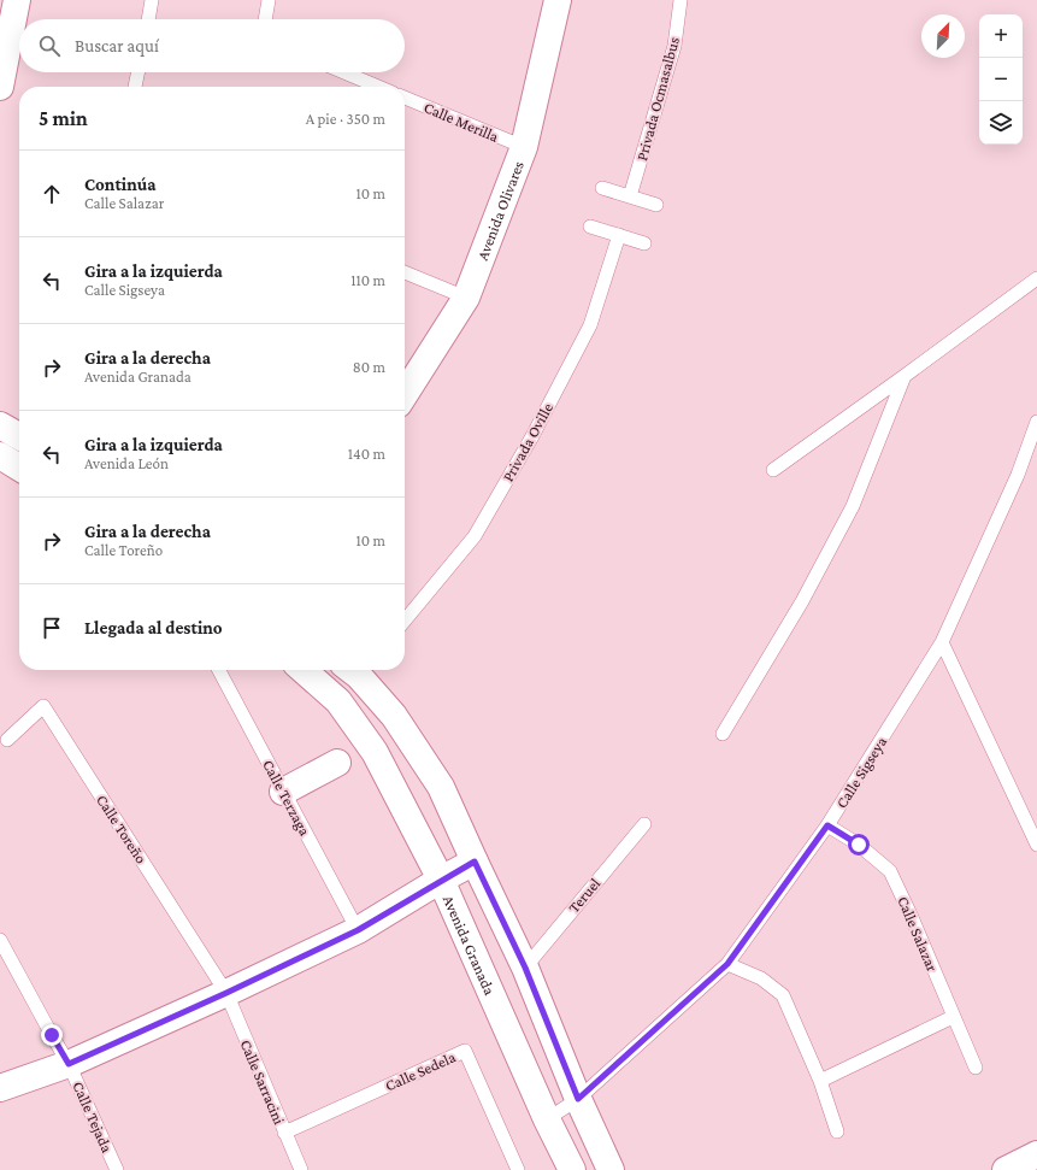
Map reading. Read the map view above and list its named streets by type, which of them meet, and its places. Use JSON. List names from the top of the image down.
{
  "streets": {
    "street": ["Avenida Olivares", "Avenida Granada"],
    "lane": [
      "Privada Ocmasalbus",
      "Calle Merilla",
      "Privada Oville",
      "Calle Sigseya",
      "Calle Terzaga",
      "Calle Toreño",
      "Teruel",
      "Calle Salazar",
      "Calle Sedela",
      "Calle Sarracini",
      "Calle Tejada"
    ]
  },
  "crossings": [
    ["Calle Merilla", "Avenida Olivares"],
    ["Calle Sigseya", "Calle Salazar"],
    ["Calle Sigseya", "Avenida Granada"],
    ["Calle Toreño", "Calle Sarracini"],
    ["Calle Sedela", "Calle Sarracini"]
  ],
  "north": "top right",
  "page": {
    "map_buttons": ["+", "−"],
    "search": "Buscar aquí",
    "heading": ["5 min", "A pie · 350 m"],
    "list": [
      ["Continúa", "Calle Salazar", "10 m"],
      ["Gira a la izquierda", "Calle Sigseya", "110 m"],
      ["Gira a la derecha", "Avenida Granada", "80 m"],
      ["Gira a la izquierda", "Avenida León", "140 m"],
      ["Gira a la derecha", "Calle Toreño", "10 m"],
      "Llegada al destino"
    ]
  }
}
